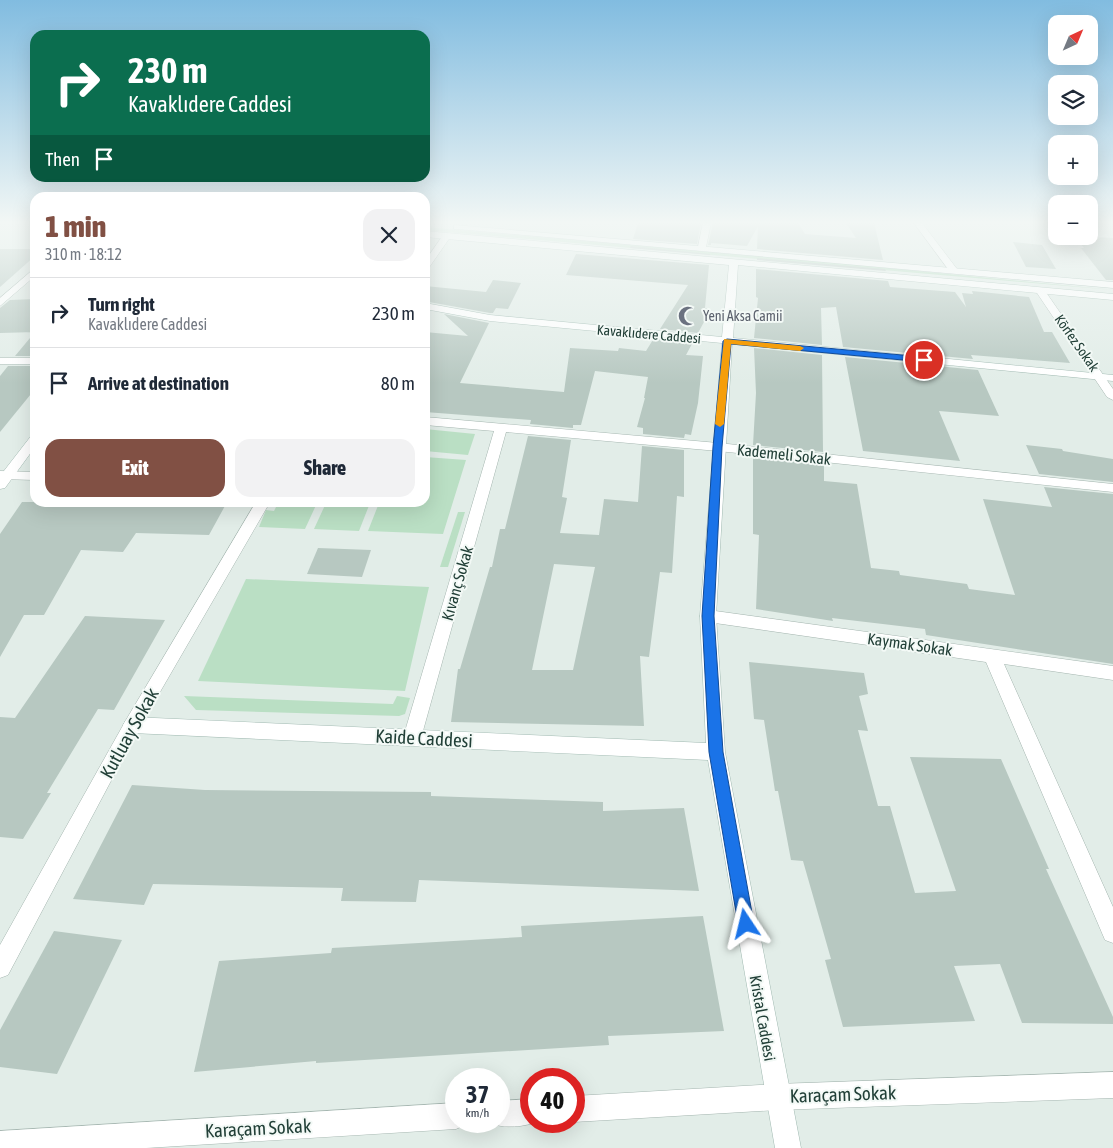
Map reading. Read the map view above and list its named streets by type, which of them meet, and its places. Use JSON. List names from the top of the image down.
{
  "streets": {
    "street": [
      "Kavaklıdere Caddesi",
      "Körfez Sokak",
      "Kademeli Sokak",
      "Kıvanç Sokak",
      "Kaymak Sokak",
      "Kutluay Sokak",
      "Kaide Caddesi",
      "Kristal Caddesi",
      "Karaçam Sokak"
    ]
  },
  "crossings": [
    ["Kavaklıdere Caddesi", "Körfez Sokak"],
    ["Kavaklıdere Caddesi", "Kristal Caddesi"],
    ["Kademeli Sokak", "Kıvanç Sokak"],
    ["Kademeli Sokak", "Kristal Caddesi"],
    ["Kıvanç Sokak", "Kaide Caddesi"],
    ["Kaymak Sokak", "Kristal Caddesi"],
    ["Kutluay Sokak", "Kaide Caddesi"],
    ["Kaide Caddesi", "Kristal Caddesi"],
    ["Kristal Caddesi", "Karaçam Sokak"]
  ],
  "places": {
    "mosque": ["Yeni Aksa Camii"]
  },
  "north": "top right",
  "page": {
    "map_buttons": ["+", "−"],
    "turn": ["230 m", "Kavaklıdere Caddesi"],
    "then": "Then",
    "heading": ["1 min", "310 m · 18:12"],
    "list": [
      {
        "name": "Turn right",
        "note": "Kavaklıdere Caddesi",
        "value": "230 m"
      },
      {
        "name": "Arrive at destination",
        "value": "80 m"
      }
    ],
    "buttons": ["Exit", "Share"],
    "speed": "37 km/h",
    "limit": "40"
  }
}
